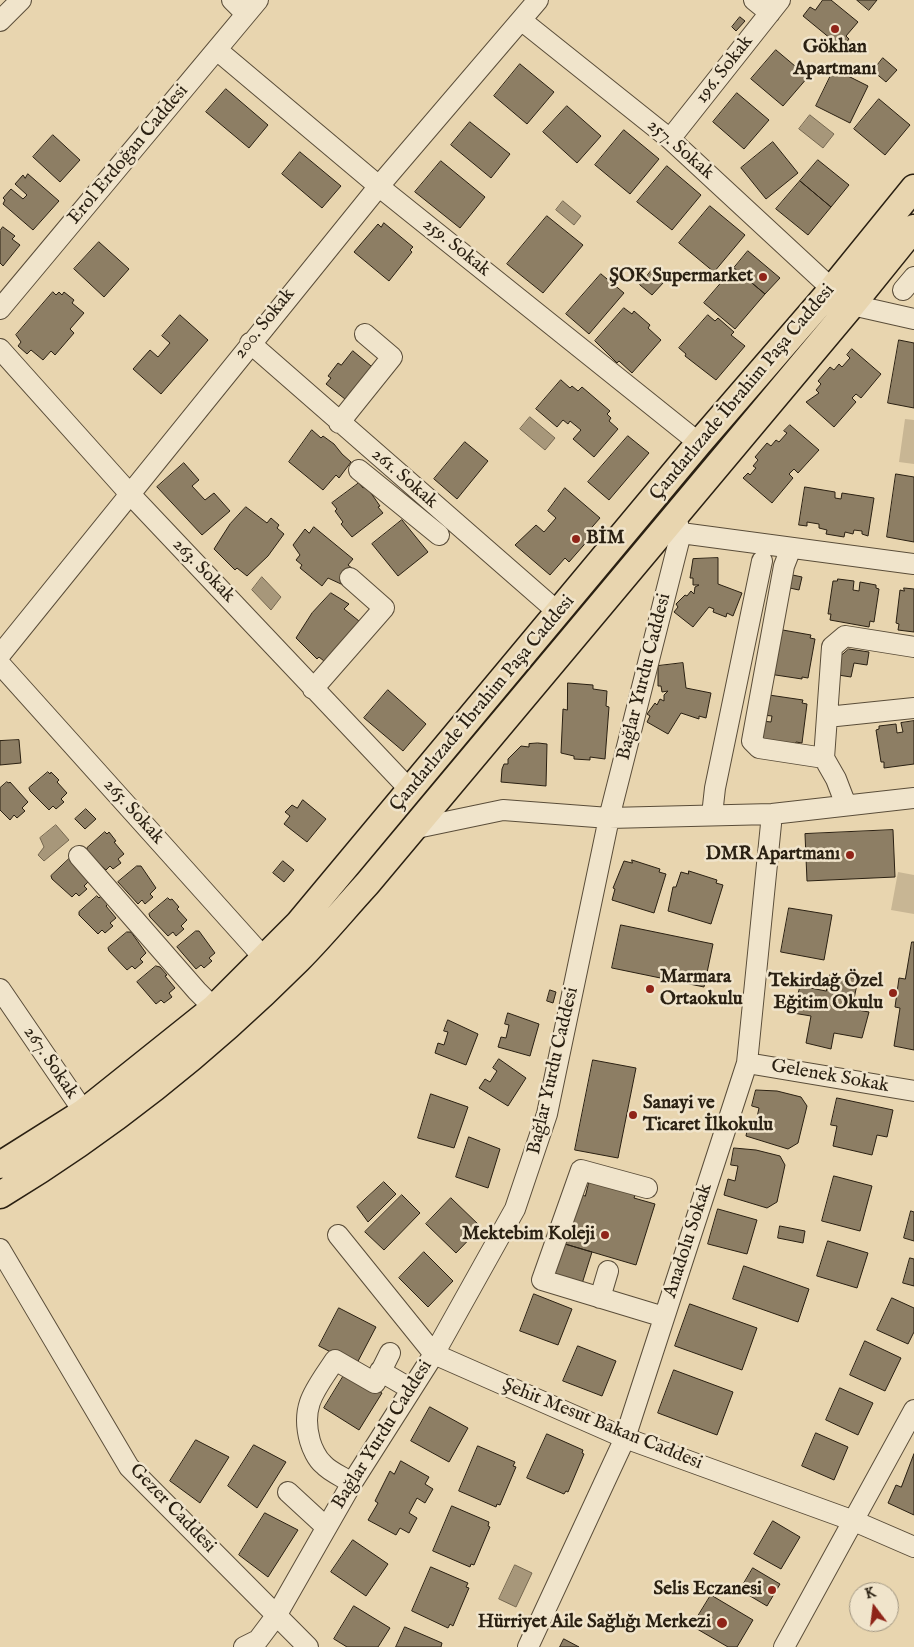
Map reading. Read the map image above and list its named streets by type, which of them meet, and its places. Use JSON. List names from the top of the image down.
{
  "streets": {
    "main road": ["Çandarlızade İbrahim Paşa Caddesi"],
    "street": [
      "196. Sokak",
      "257. Sokak",
      "Erol Erdoğan Caddesi",
      "259. Sokak",
      "200. Sokak",
      "261. Sokak",
      "263. Sokak",
      "Bağlar Yurdu Caddesi",
      "265. Sokak",
      "267. Sokak",
      "Gelenek Sokak",
      "Anadolu Sokak",
      "Şehit Mesut Bakan Caddesi",
      "Gezer Caddesi"
    ]
  },
  "crossings": [
    ["196. Sokak", "257. Sokak"],
    ["257. Sokak", "200. Sokak"],
    ["257. Sokak", "Çandarlızade İbrahim Paşa Caddesi"],
    ["Erol Erdoğan Caddesi", "259. Sokak"],
    ["259. Sokak", "200. Sokak"],
    ["259. Sokak", "Çandarlızade İbrahim Paşa Caddesi"],
    ["200. Sokak", "261. Sokak"],
    ["200. Sokak", "263. Sokak"],
    ["Çandarlızade İbrahim Paşa Caddesi", "261. Sokak"],
    ["Çandarlızade İbrahim Paşa Caddesi", "263. Sokak"],
    ["Çandarlızade İbrahim Paşa Caddesi", "Bağlar Yurdu Caddesi"],
    ["Çandarlızade İbrahim Paşa Caddesi", "265. Sokak"],
    ["Çandarlızade İbrahim Paşa Caddesi", "267. Sokak"],
    ["Bağlar Yurdu Caddesi", "Şehit Mesut Bakan Caddesi"],
    ["Bağlar Yurdu Caddesi", "Gezer Caddesi"],
    ["Gelenek Sokak", "Anadolu Sokak"],
    ["Anadolu Sokak", "Şehit Mesut Bakan Caddesi"]
  ],
  "places": [
    "Gökhan Apartmanı",
    "ŞOK Supermarket",
    "BİM",
    "DMR Apartmanı",
    "Marmara Ortaokulu",
    "Tekirdağ Özel Eğitim Okulu",
    "Sanayi ve Ticaret İlkokulu",
    "Mektebim Koleji",
    "Selis Eczanesi",
    "Hürriyet Aile Sağlığı Merkezi"
  ],
  "north": "top"
}
